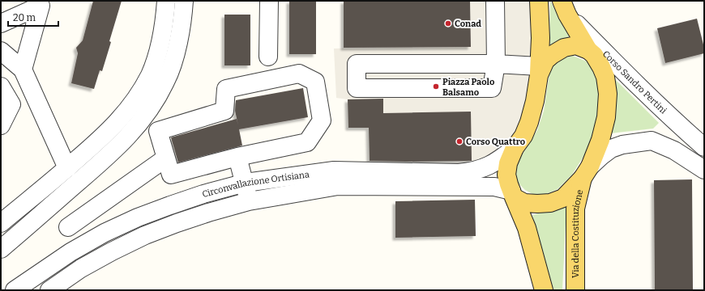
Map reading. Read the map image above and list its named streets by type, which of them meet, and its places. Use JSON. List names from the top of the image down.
{
  "streets": {
    "main road": ["Via della Costituzione"],
    "street": ["Corso Sandro Pertini", "Circonvallazione Ortisiana"]
  },
  "places": ["Conad", "Piazza Paolo Balsamo", "Corso Quattro"],
  "scale_bar": "20 m"
}
